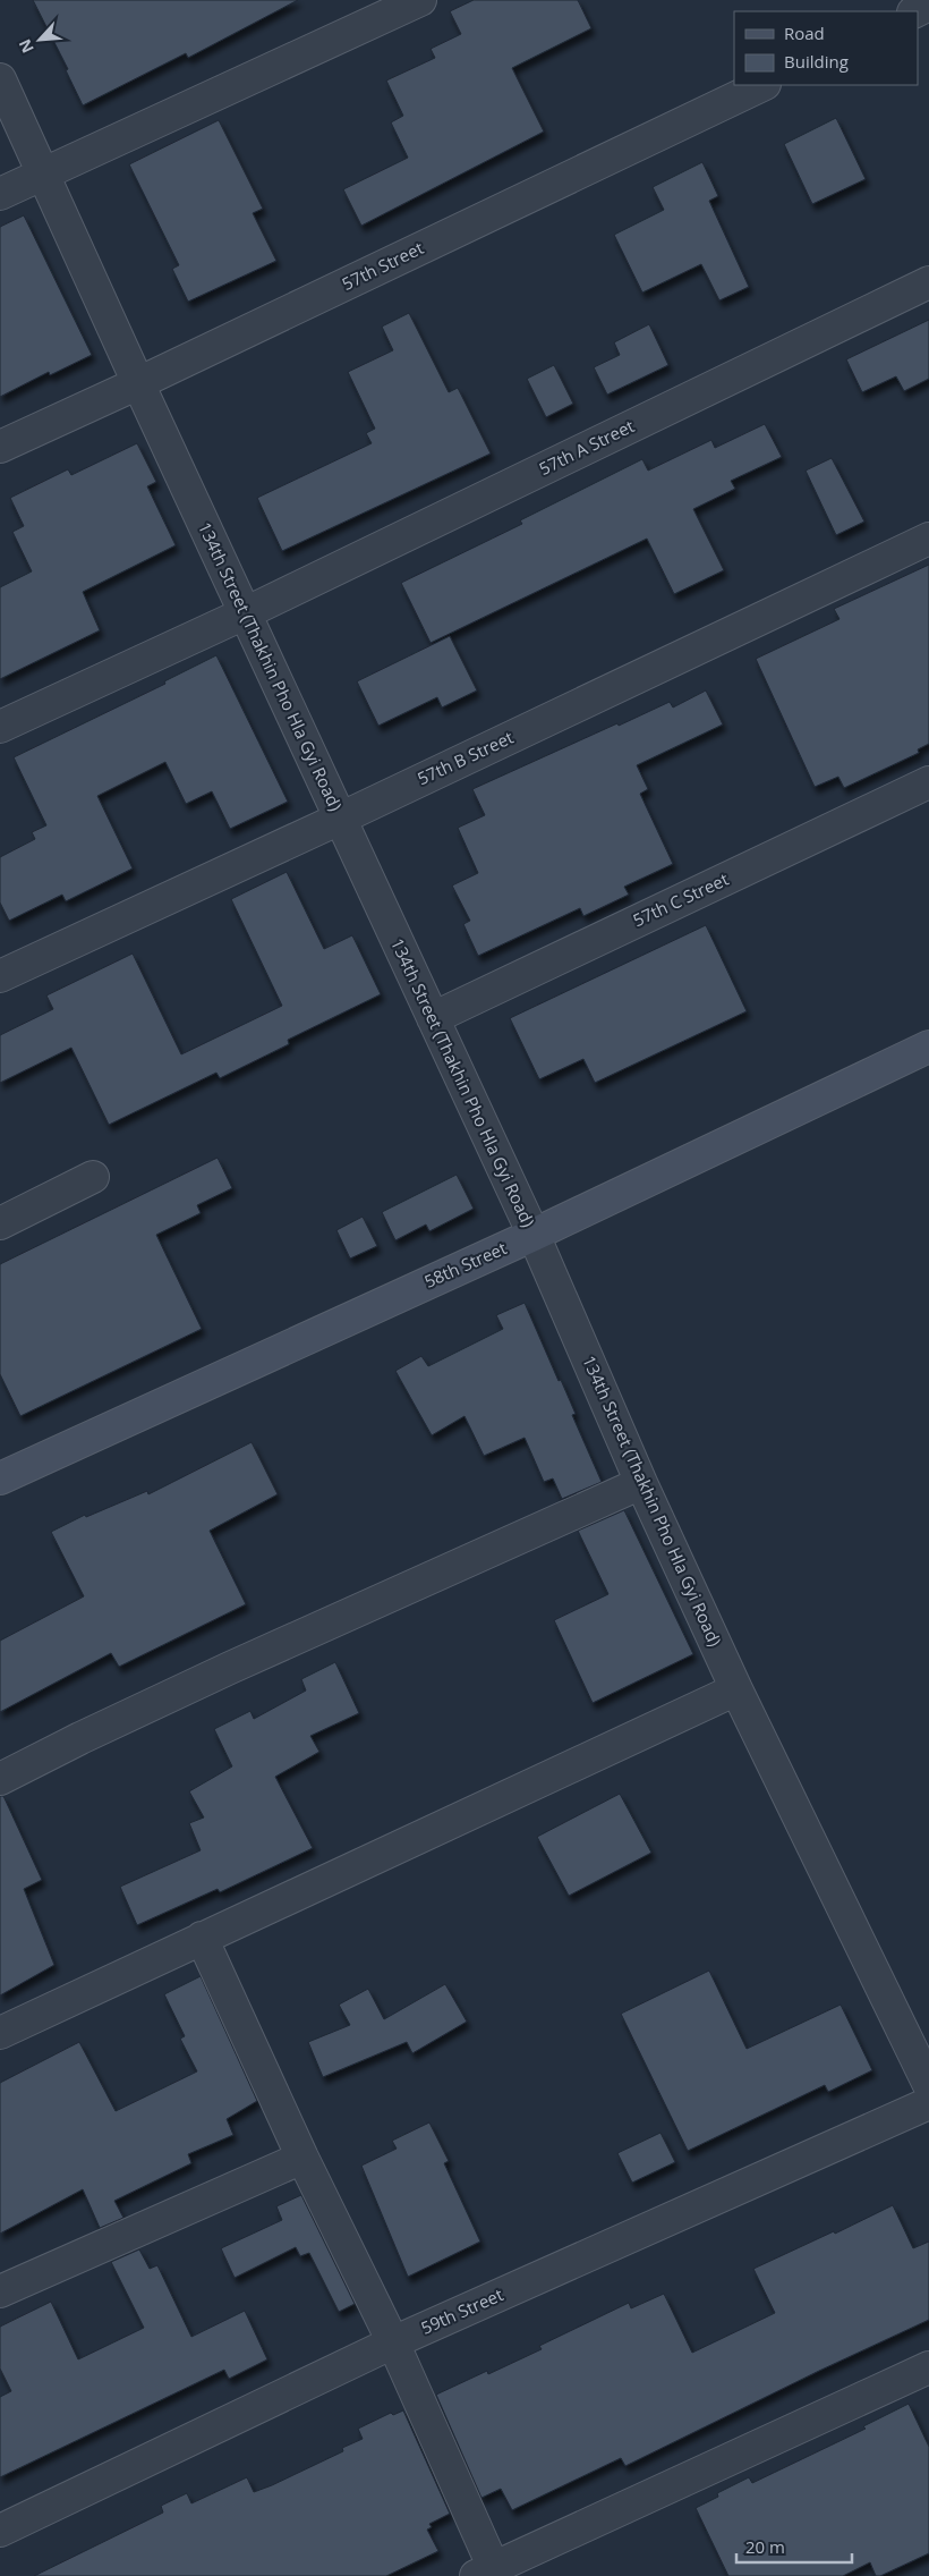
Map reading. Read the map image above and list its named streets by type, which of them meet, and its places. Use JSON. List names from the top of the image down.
{
  "streets": {
    "main road": ["58th Street"],
    "street": [
      "57th Street",
      "57th A Street",
      "134th Street (Thakhin Pho Hla Gyi Road)",
      "57th B Street",
      "57th C Street",
      "59th Street"
    ]
  },
  "crossings": [
    ["57th Street", "134th Street (Thakhin Pho Hla Gyi Road)"],
    ["57th A Street", "134th Street (Thakhin Pho Hla Gyi Road)"],
    ["134th Street (Thakhin Pho Hla Gyi Road)", "57th B Street"],
    ["134th Street (Thakhin Pho Hla Gyi Road)", "57th C Street"],
    ["134th Street (Thakhin Pho Hla Gyi Road)", "58th Street"]
  ],
  "legend": ["Road", "Building"],
  "scale_bar": "20 m",
  "north": "bottom left"
}
